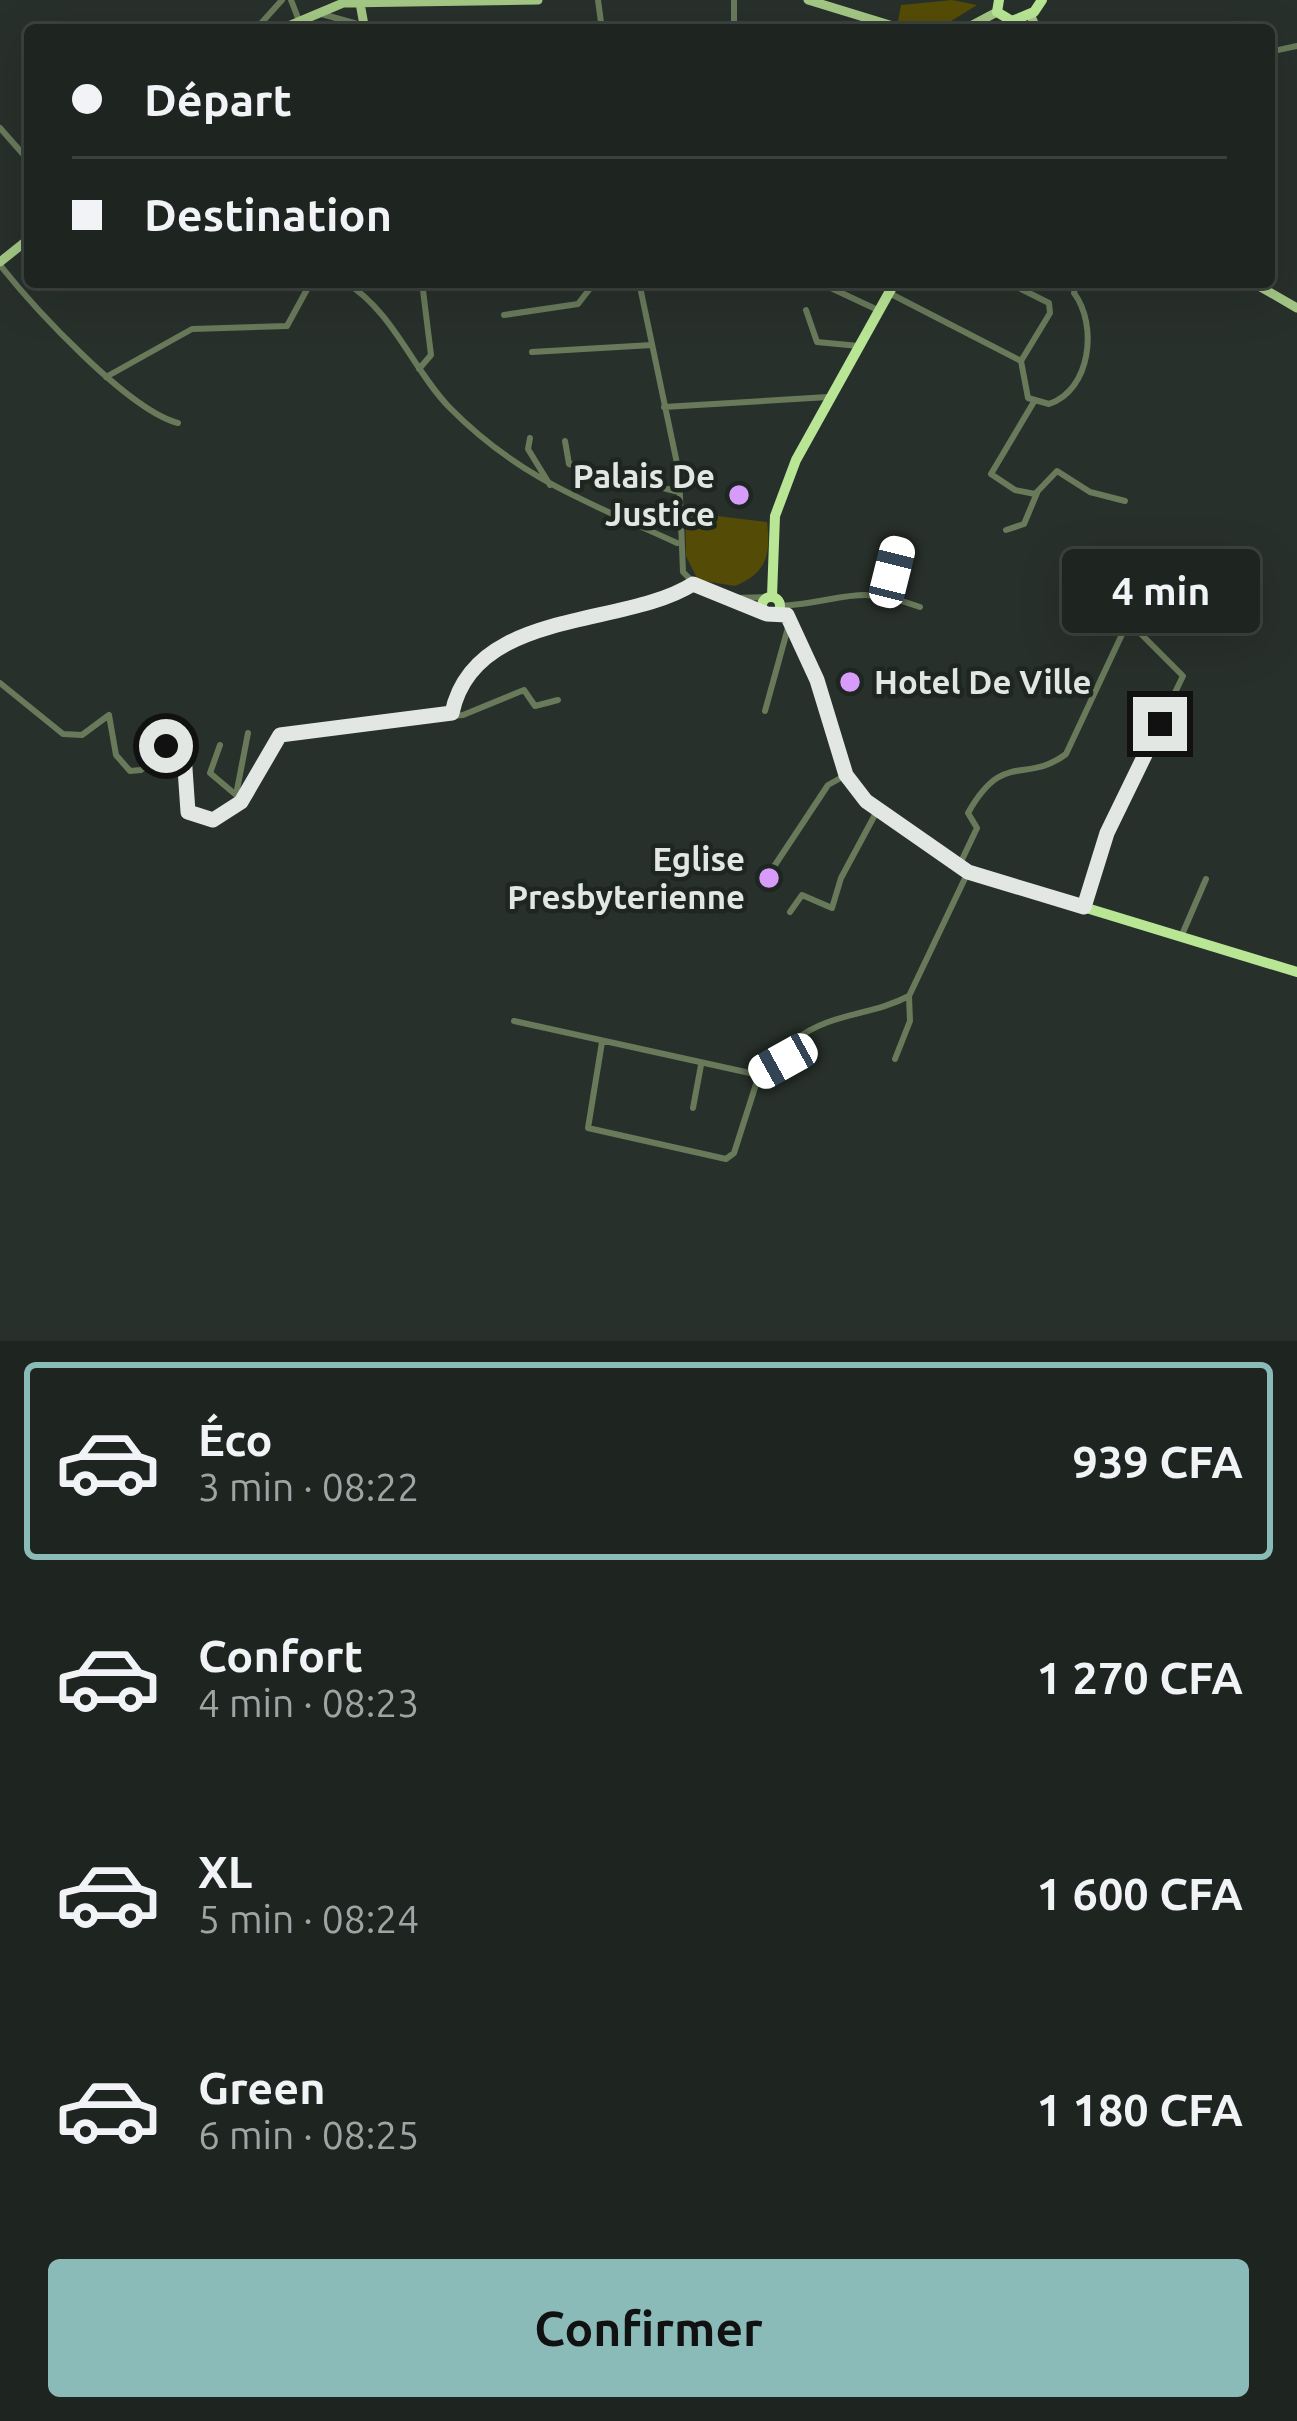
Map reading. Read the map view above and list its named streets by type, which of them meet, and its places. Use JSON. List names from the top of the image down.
{
  "places": ["Palais De Justice", "Hotel De Ville", "Eglise Presbyterienne"],
  "page": {
    "banner": ["Départ", "Destination"],
    "bubble": "4 min",
    "list": [
      {
        "name": "Éco",
        "note": "3 min · 08:22",
        "value": "939 CFA"
      },
      {
        "name": "Confort",
        "note": "4 min · 08:23",
        "value": "1 270 CFA"
      },
      {
        "name": "XL",
        "note": "5 min · 08:24",
        "value": "1 600 CFA"
      },
      {
        "name": "Green",
        "note": "6 min · 08:25",
        "value": "1 180 CFA"
      }
    ],
    "buttons": "Confirmer"
  }
}
